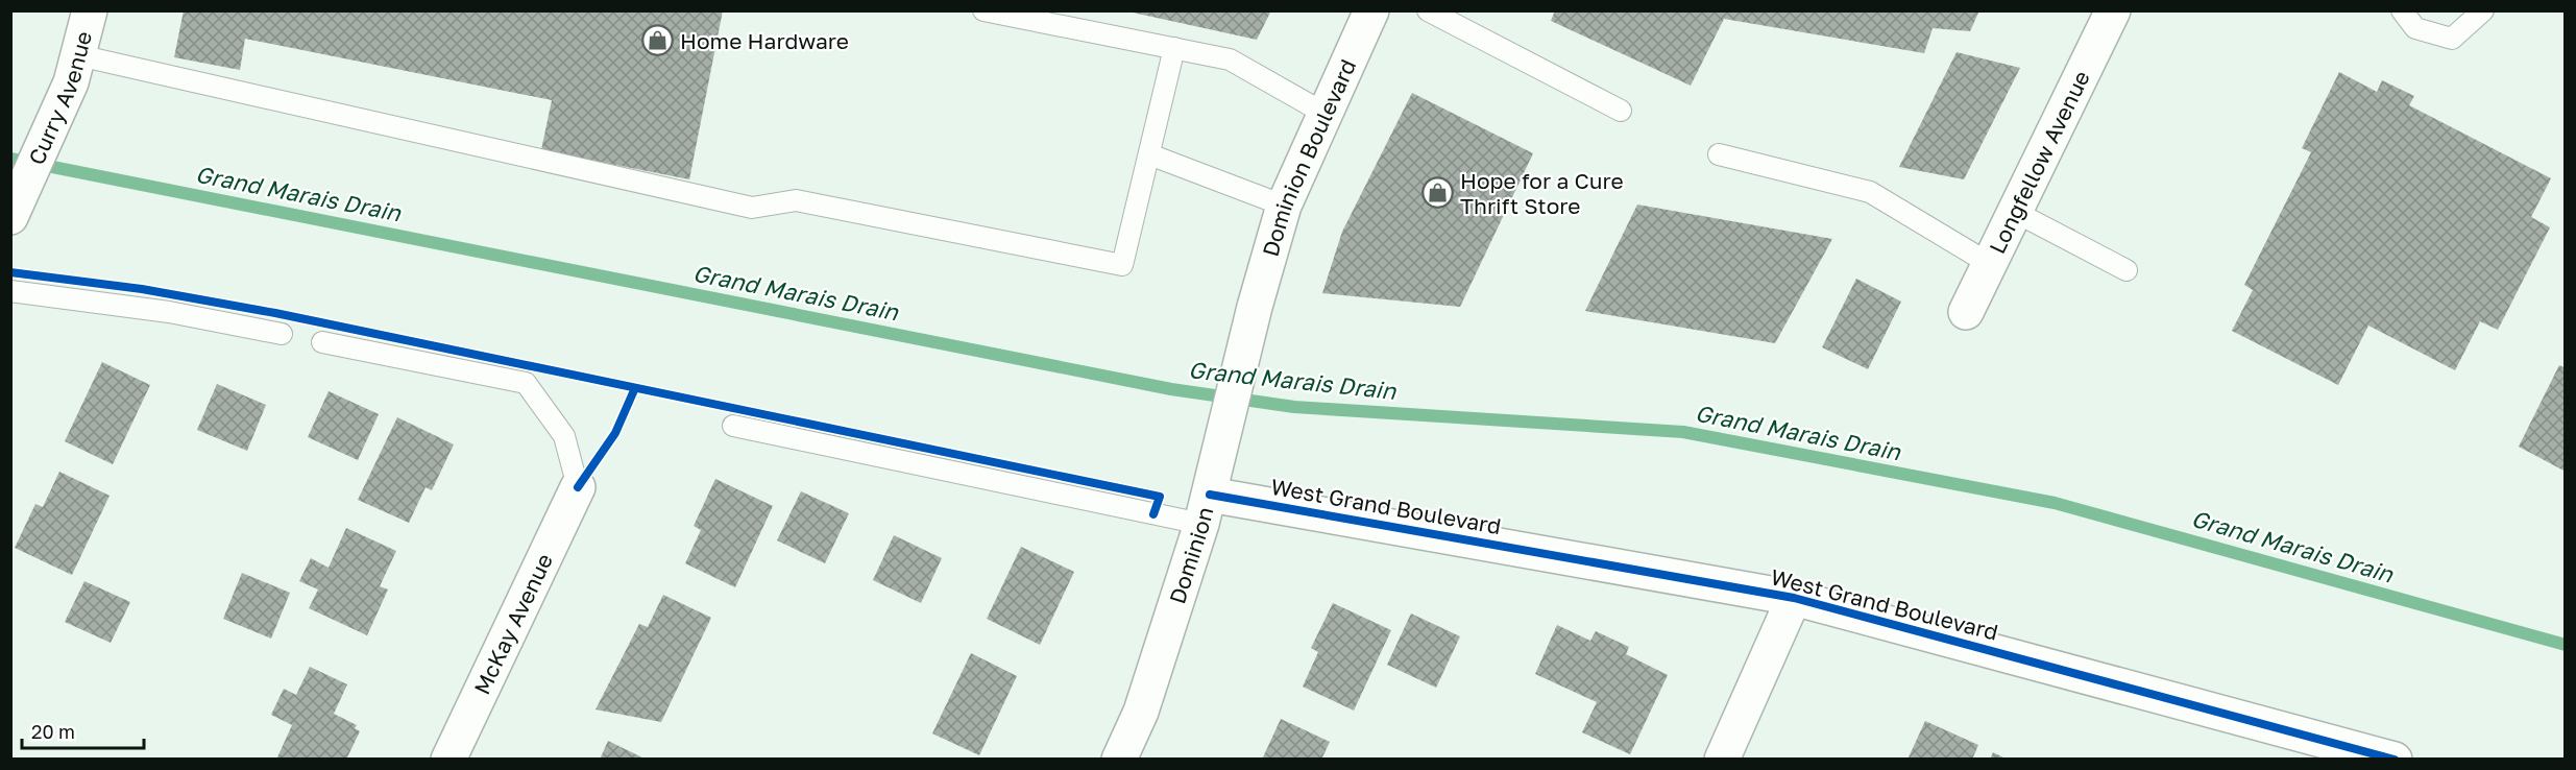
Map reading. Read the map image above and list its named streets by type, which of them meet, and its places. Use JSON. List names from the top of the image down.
{
  "streets": {
    "street": [
      "Curry Avenue",
      "Dominion Boulevard",
      "Longfellow Avenue",
      "West Grand Boulevard",
      "Dominion",
      "McKay Avenue"
    ]
  },
  "crossings": [
    ["Dominion Boulevard", "Dominion"],
    ["West Grand Boulevard", "Dominion"]
  ],
  "water": ["Grand Marais Drain"],
  "places": {
    "shop": ["Home Hardware", "Hope for a Cure Thrift Store"]
  },
  "scale_bar": "20 m"
}
